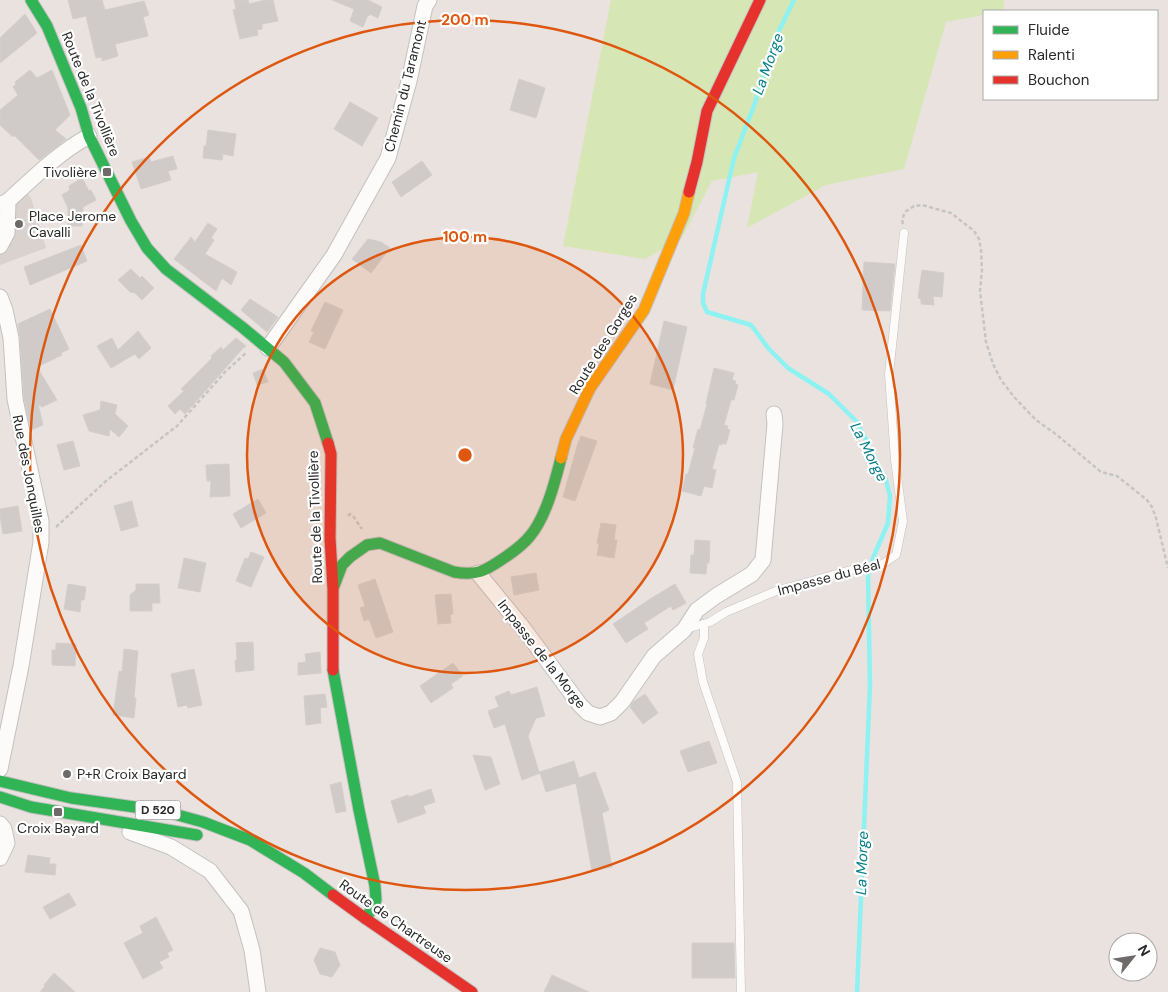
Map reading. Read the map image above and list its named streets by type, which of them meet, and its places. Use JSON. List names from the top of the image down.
{
  "streets": {
    "street": [
      "Chemin du Taramont",
      "Route de la Tivollière",
      "Route des Gorges",
      "Rue des Jonquilles",
      "Impasse de la Morge",
      "D 520",
      "Route de Chartreuse"
    ],
    "lane": ["Impasse du Béal"]
  },
  "crossings": [
    ["Chemin du Taramont", "Route de la Tivollière"],
    ["Route de la Tivollière", "Route de Chartreuse"],
    ["Route des Gorges", "Impasse de la Morge"],
    ["Impasse du Béal", "Impasse de la Morge"]
  ],
  "water": ["La Morge"],
  "places": {
    "transit": ["Tivolière", "Croix Bayard"],
    "other": ["Place Jerome Cavalli", "P+R Croix Bayard"]
  },
  "legend": ["Fluide", "Ralenti", "Bouchon"],
  "north": "top right",
  "rings": ["200 m", "100 m"]
}
